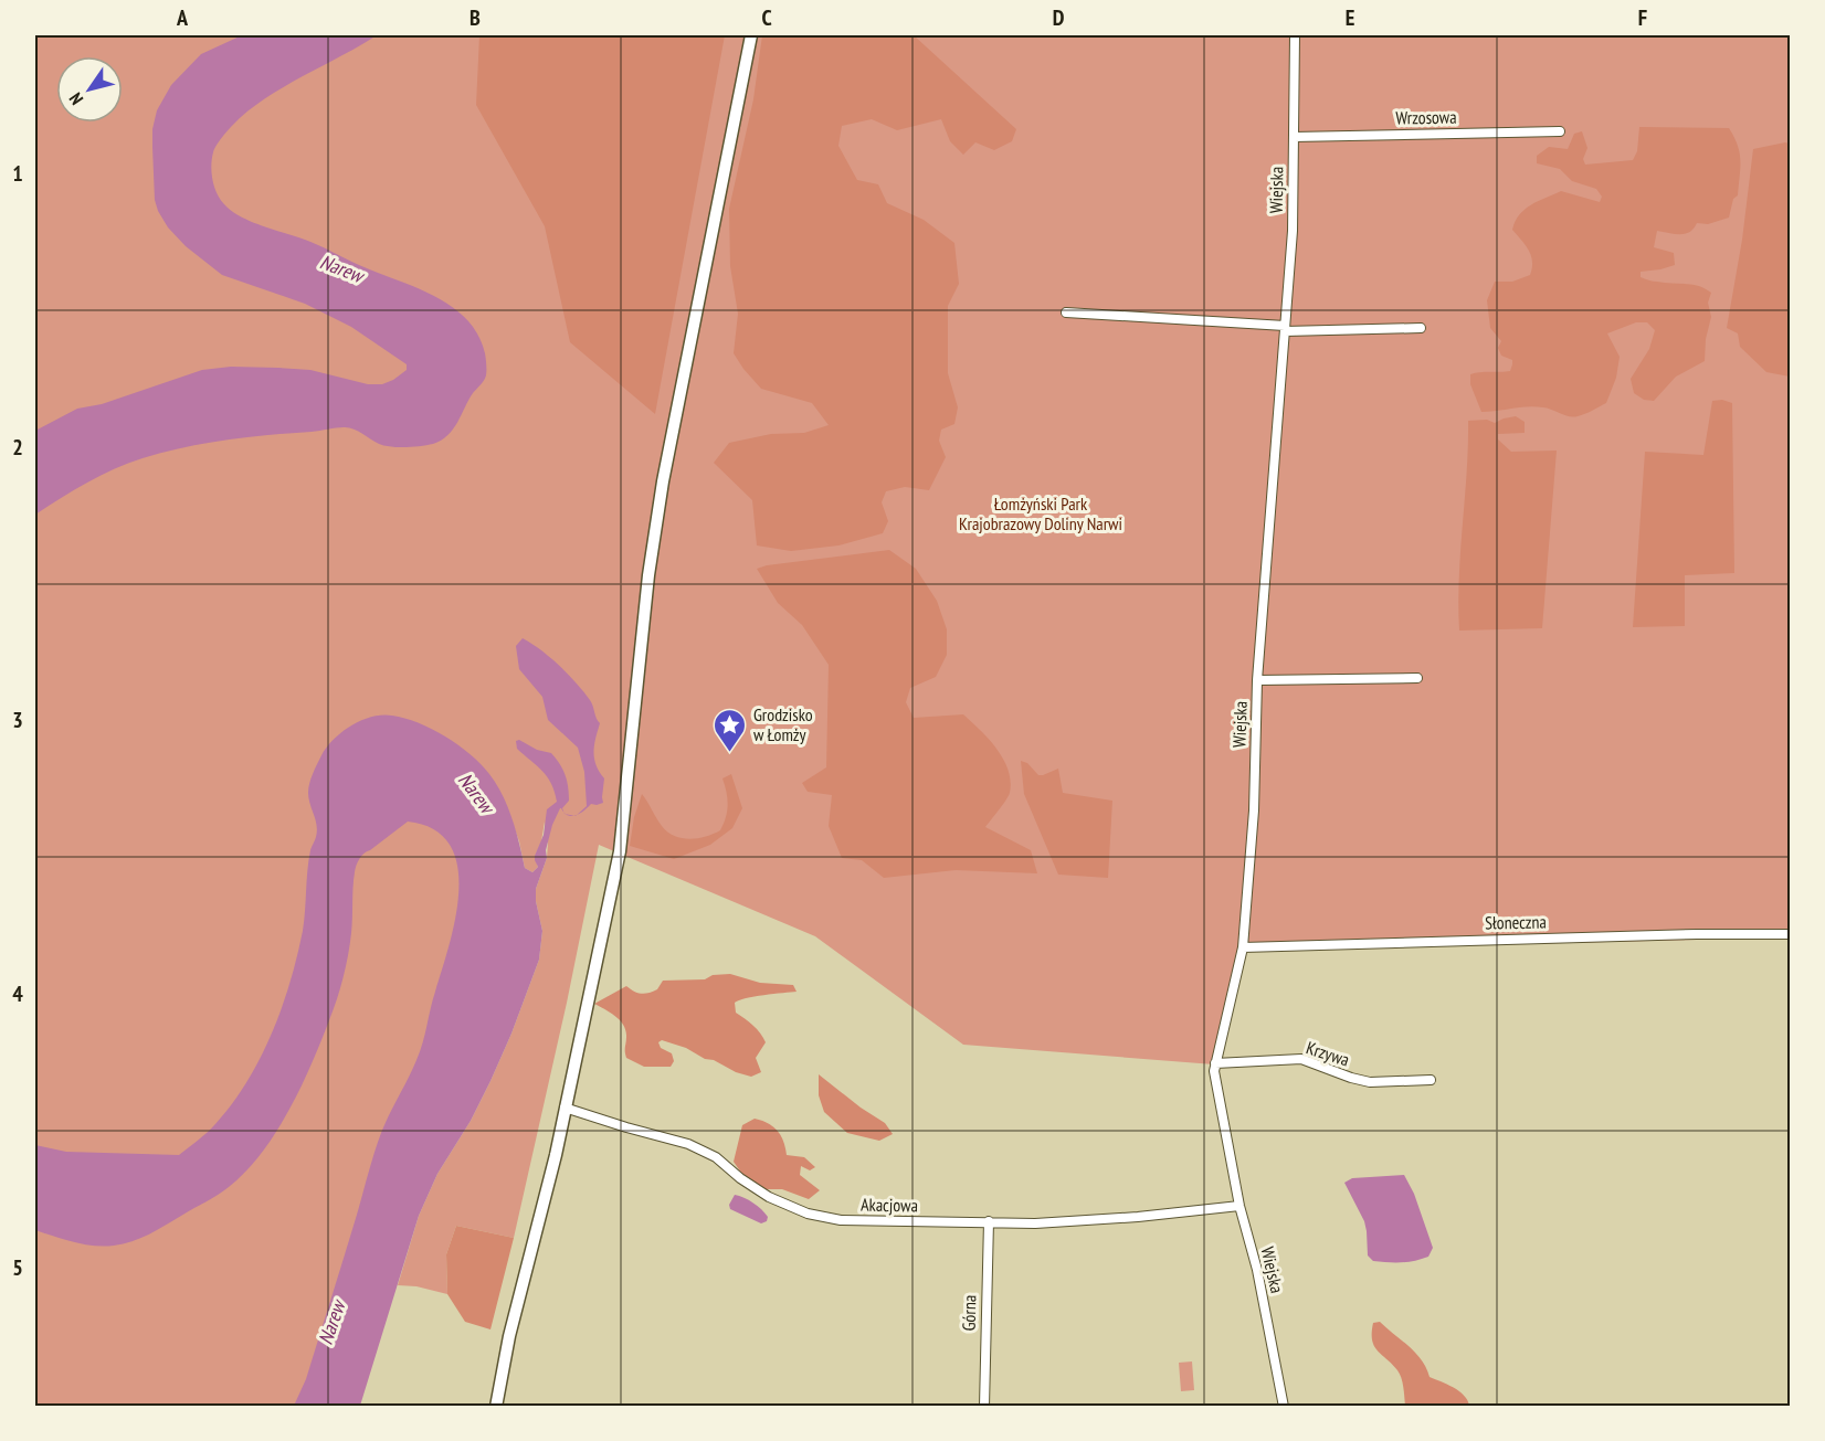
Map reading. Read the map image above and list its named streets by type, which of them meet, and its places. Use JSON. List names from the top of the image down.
{
  "streets": {
    "street": [
      "Wrzosowa",
      "Wiejska",
      "Słoneczna",
      "Krzywa",
      "Akacjowa",
      "Górna"
    ]
  },
  "crossings": [
    ["Wrzosowa", "Wiejska"],
    ["Wiejska", "Słoneczna"],
    ["Wiejska", "Krzywa"],
    ["Wiejska", "Akacjowa"],
    ["Akacjowa", "Górna"]
  ],
  "water": ["Narew"],
  "parks": ["Łomżyński Park Krajobrazowy Doliny Narwi"],
  "places": {
    "place": ["Grodzisko w Łomży"]
  },
  "north": "bottom left",
  "grid": {
    "columns": [
      "A",
      "B",
      "C",
      "D",
      "E",
      "F"
    ],
    "rows": [
      "1",
      "2",
      "3",
      "4",
      "5"
    ]
  }
}
